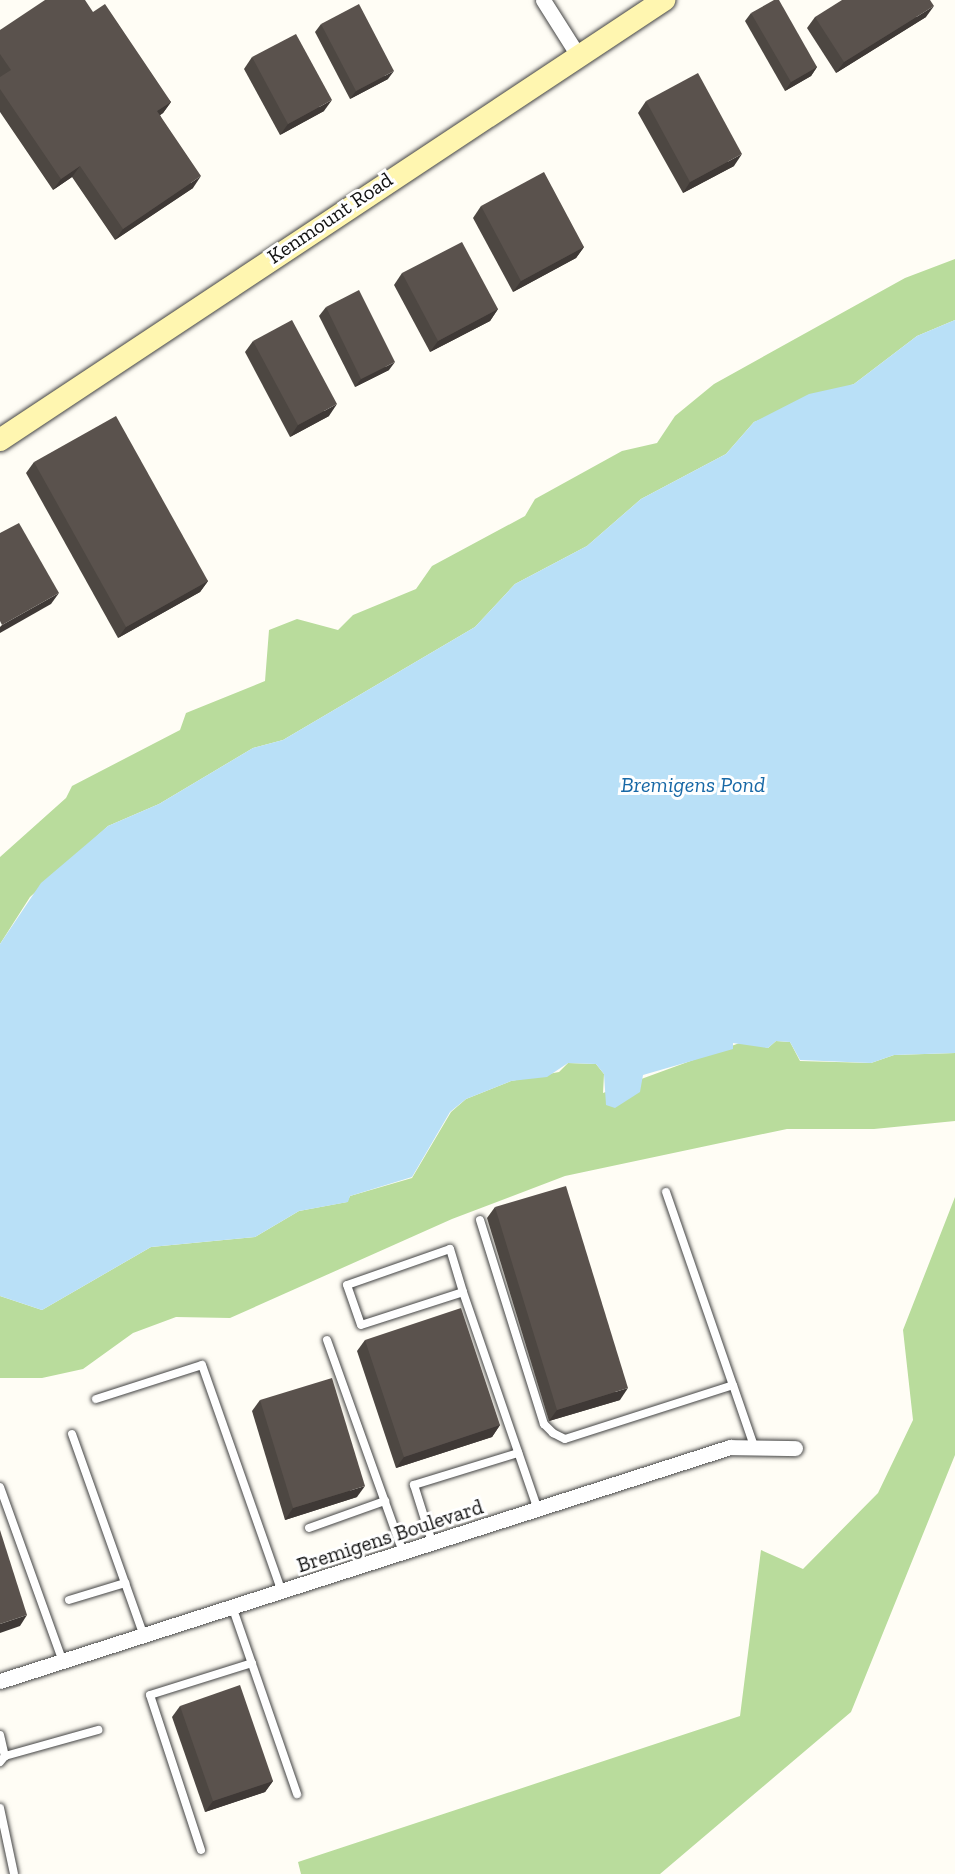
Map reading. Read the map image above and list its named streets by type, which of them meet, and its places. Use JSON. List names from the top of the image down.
{
  "streets": {
    "main road": ["Kenmount Road"],
    "street": ["Bremigens Boulevard"]
  },
  "water": ["Bremigens Pond"]
}
